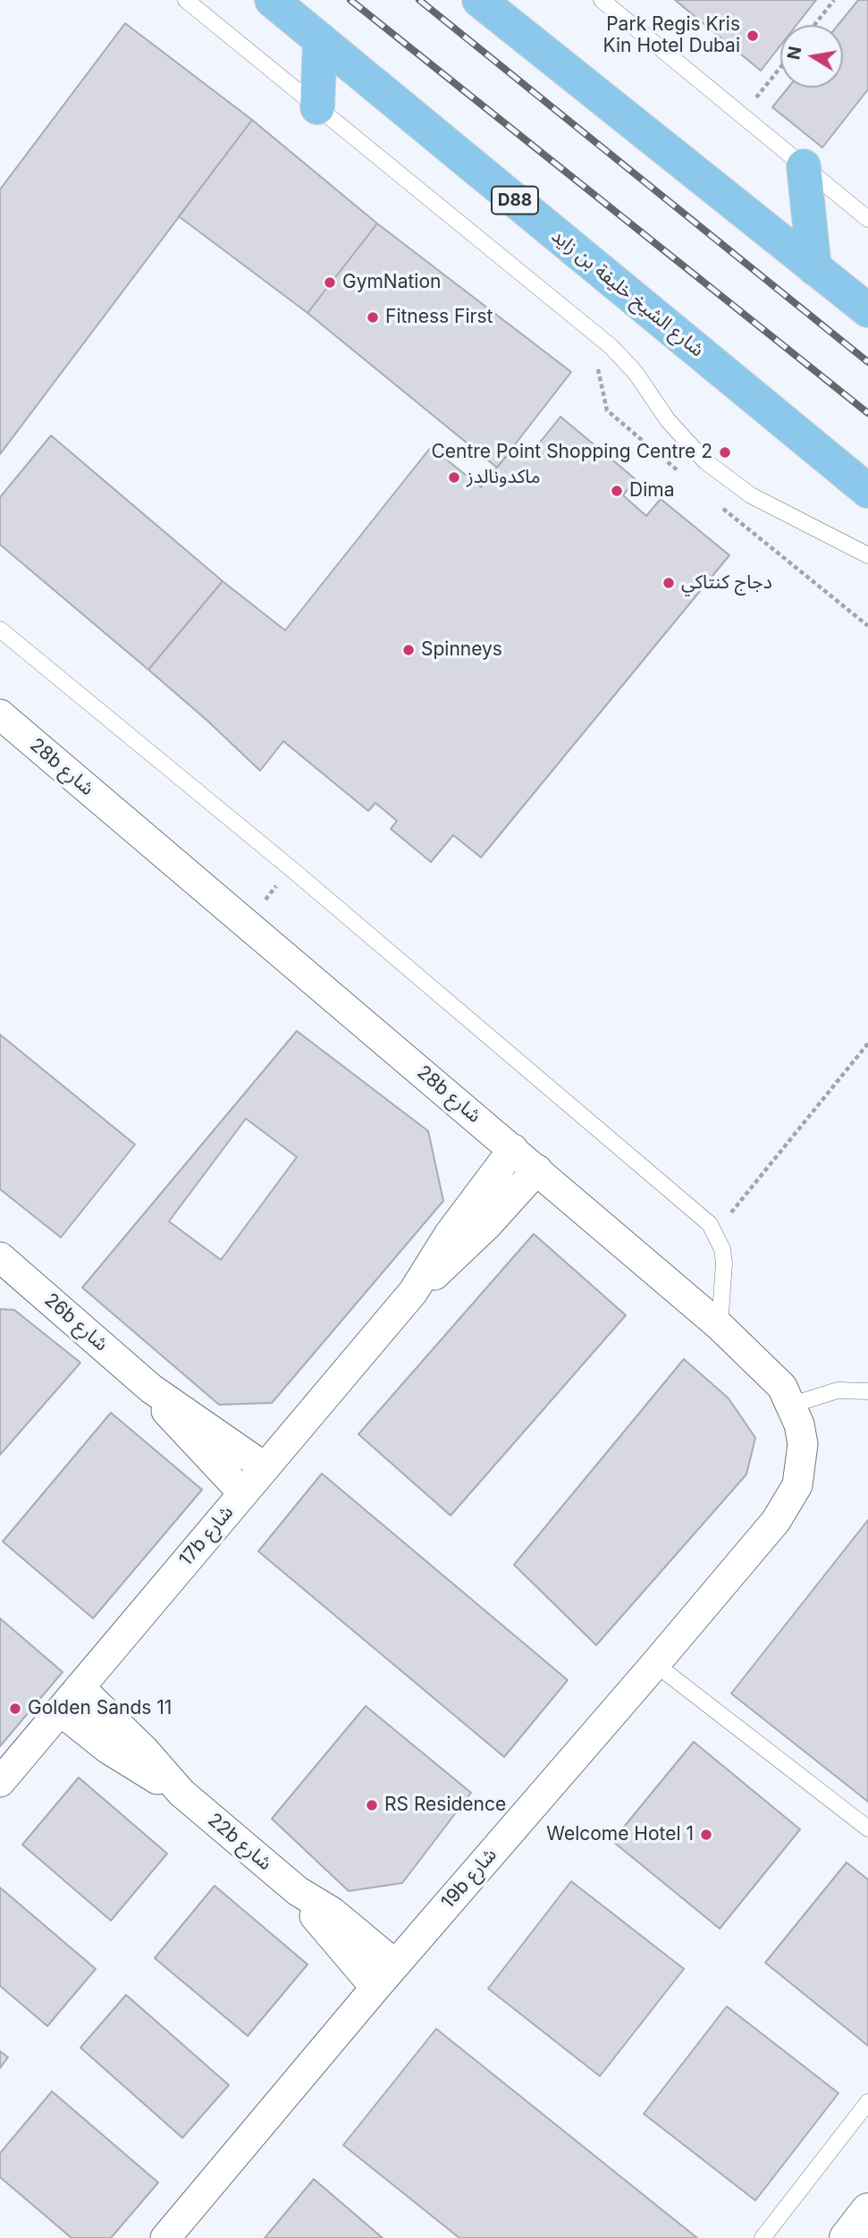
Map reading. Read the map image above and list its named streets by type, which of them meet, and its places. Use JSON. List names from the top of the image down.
{
  "streets": {
    "main road": ["D88", "شارع الشيخ خليفة بن زايد"],
    "street": [
      "28b شارع",
      "26b شارع",
      "17b شارع",
      "22b شارع",
      "19b شارع"
    ]
  },
  "crossings": [
    ["28b شارع", "17b شارع"],
    ["28b شارع", "19b شارع"],
    ["26b شارع", "17b شارع"],
    ["17b شارع", "22b شارع"],
    ["22b شارع", "19b شارع"]
  ],
  "places": [
    "Park Regis Kris Kin Hotel Dubai",
    "GymNation",
    "Fitness First",
    "Centre Point Shopping Centre 2",
    "ماكدونالدز",
    "Dima",
    "دجاج كنتاكي",
    "Spinneys",
    "Golden Sands 11",
    "RS Residence",
    "Welcome Hotel 1"
  ],
  "north": "left"
}
